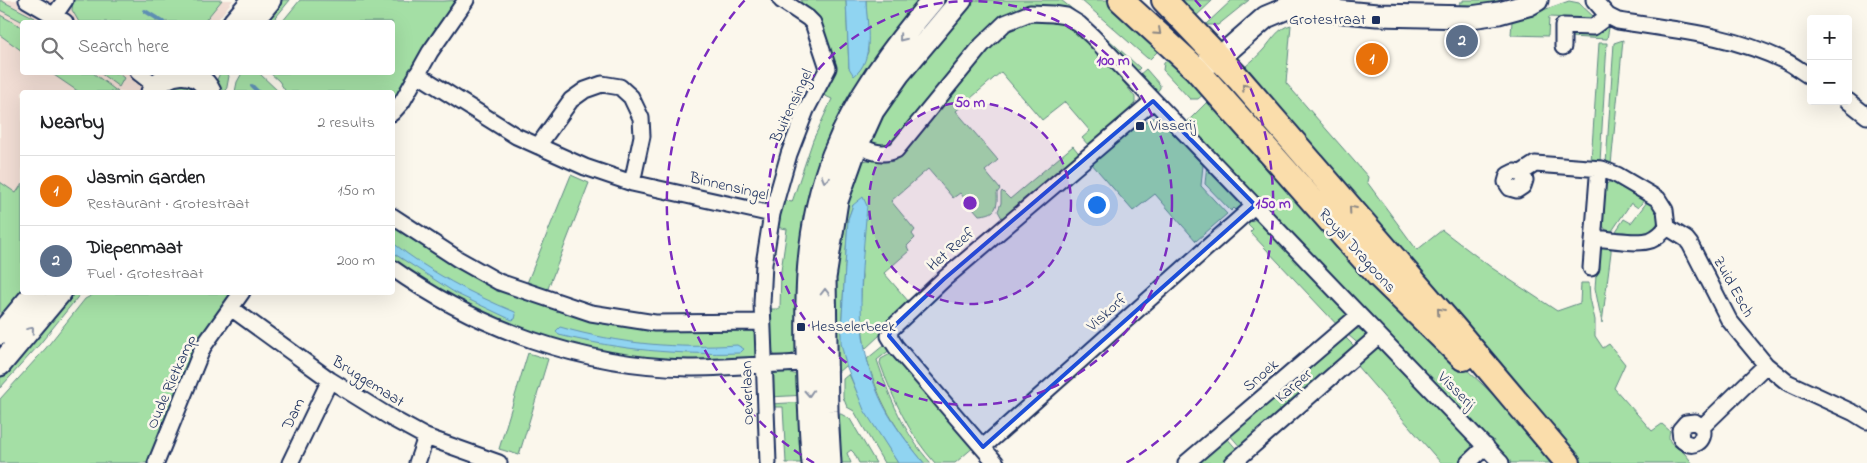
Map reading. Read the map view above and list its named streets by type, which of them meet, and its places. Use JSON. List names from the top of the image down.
{
  "streets": {
    "main road": ["Royal Dragoons"],
    "street": [
      "Buitensingel",
      "Binnensingel",
      "Het Reef",
      "Zuid Esch",
      "Viskorf",
      "Snoek",
      "Oude Rietkamp",
      "Bruggemaat",
      "Karper",
      "Visserij",
      "Oeverlaan",
      "Dam"
    ]
  },
  "crossings": [
    ["Buitensingel", "Binnensingel"],
    ["Binnensingel", "Oeverlaan"],
    ["Het Reef", "Viskorf"],
    ["Het Reef", "Visserij"],
    ["Viskorf", "Visserij"],
    ["Snoek", "Visserij"],
    ["Oude Rietkamp", "Bruggemaat"],
    ["Bruggemaat", "Dam"],
    ["Karper", "Visserij"]
  ],
  "places": {
    "transit": ["Grotestraat", "Visserij", "Hesselerbeek"]
  },
  "page": {
    "map_buttons": ["+", "−"],
    "search": "Search here",
    "pins": ["2", "1"],
    "heading": ["Nearby", "2 results"],
    "list": [
      {
        "mark": "1",
        "name": "Jasmin Garden",
        "note": "Restaurant · Grotestraat",
        "value": "150 m"
      },
      {
        "mark": "2",
        "name": "Diepenmaat",
        "note": "Fuel · Grotestraat",
        "value": "200 m"
      }
    ]
  },
  "rings": ["100 m", "50 m", "150 m"]
}
